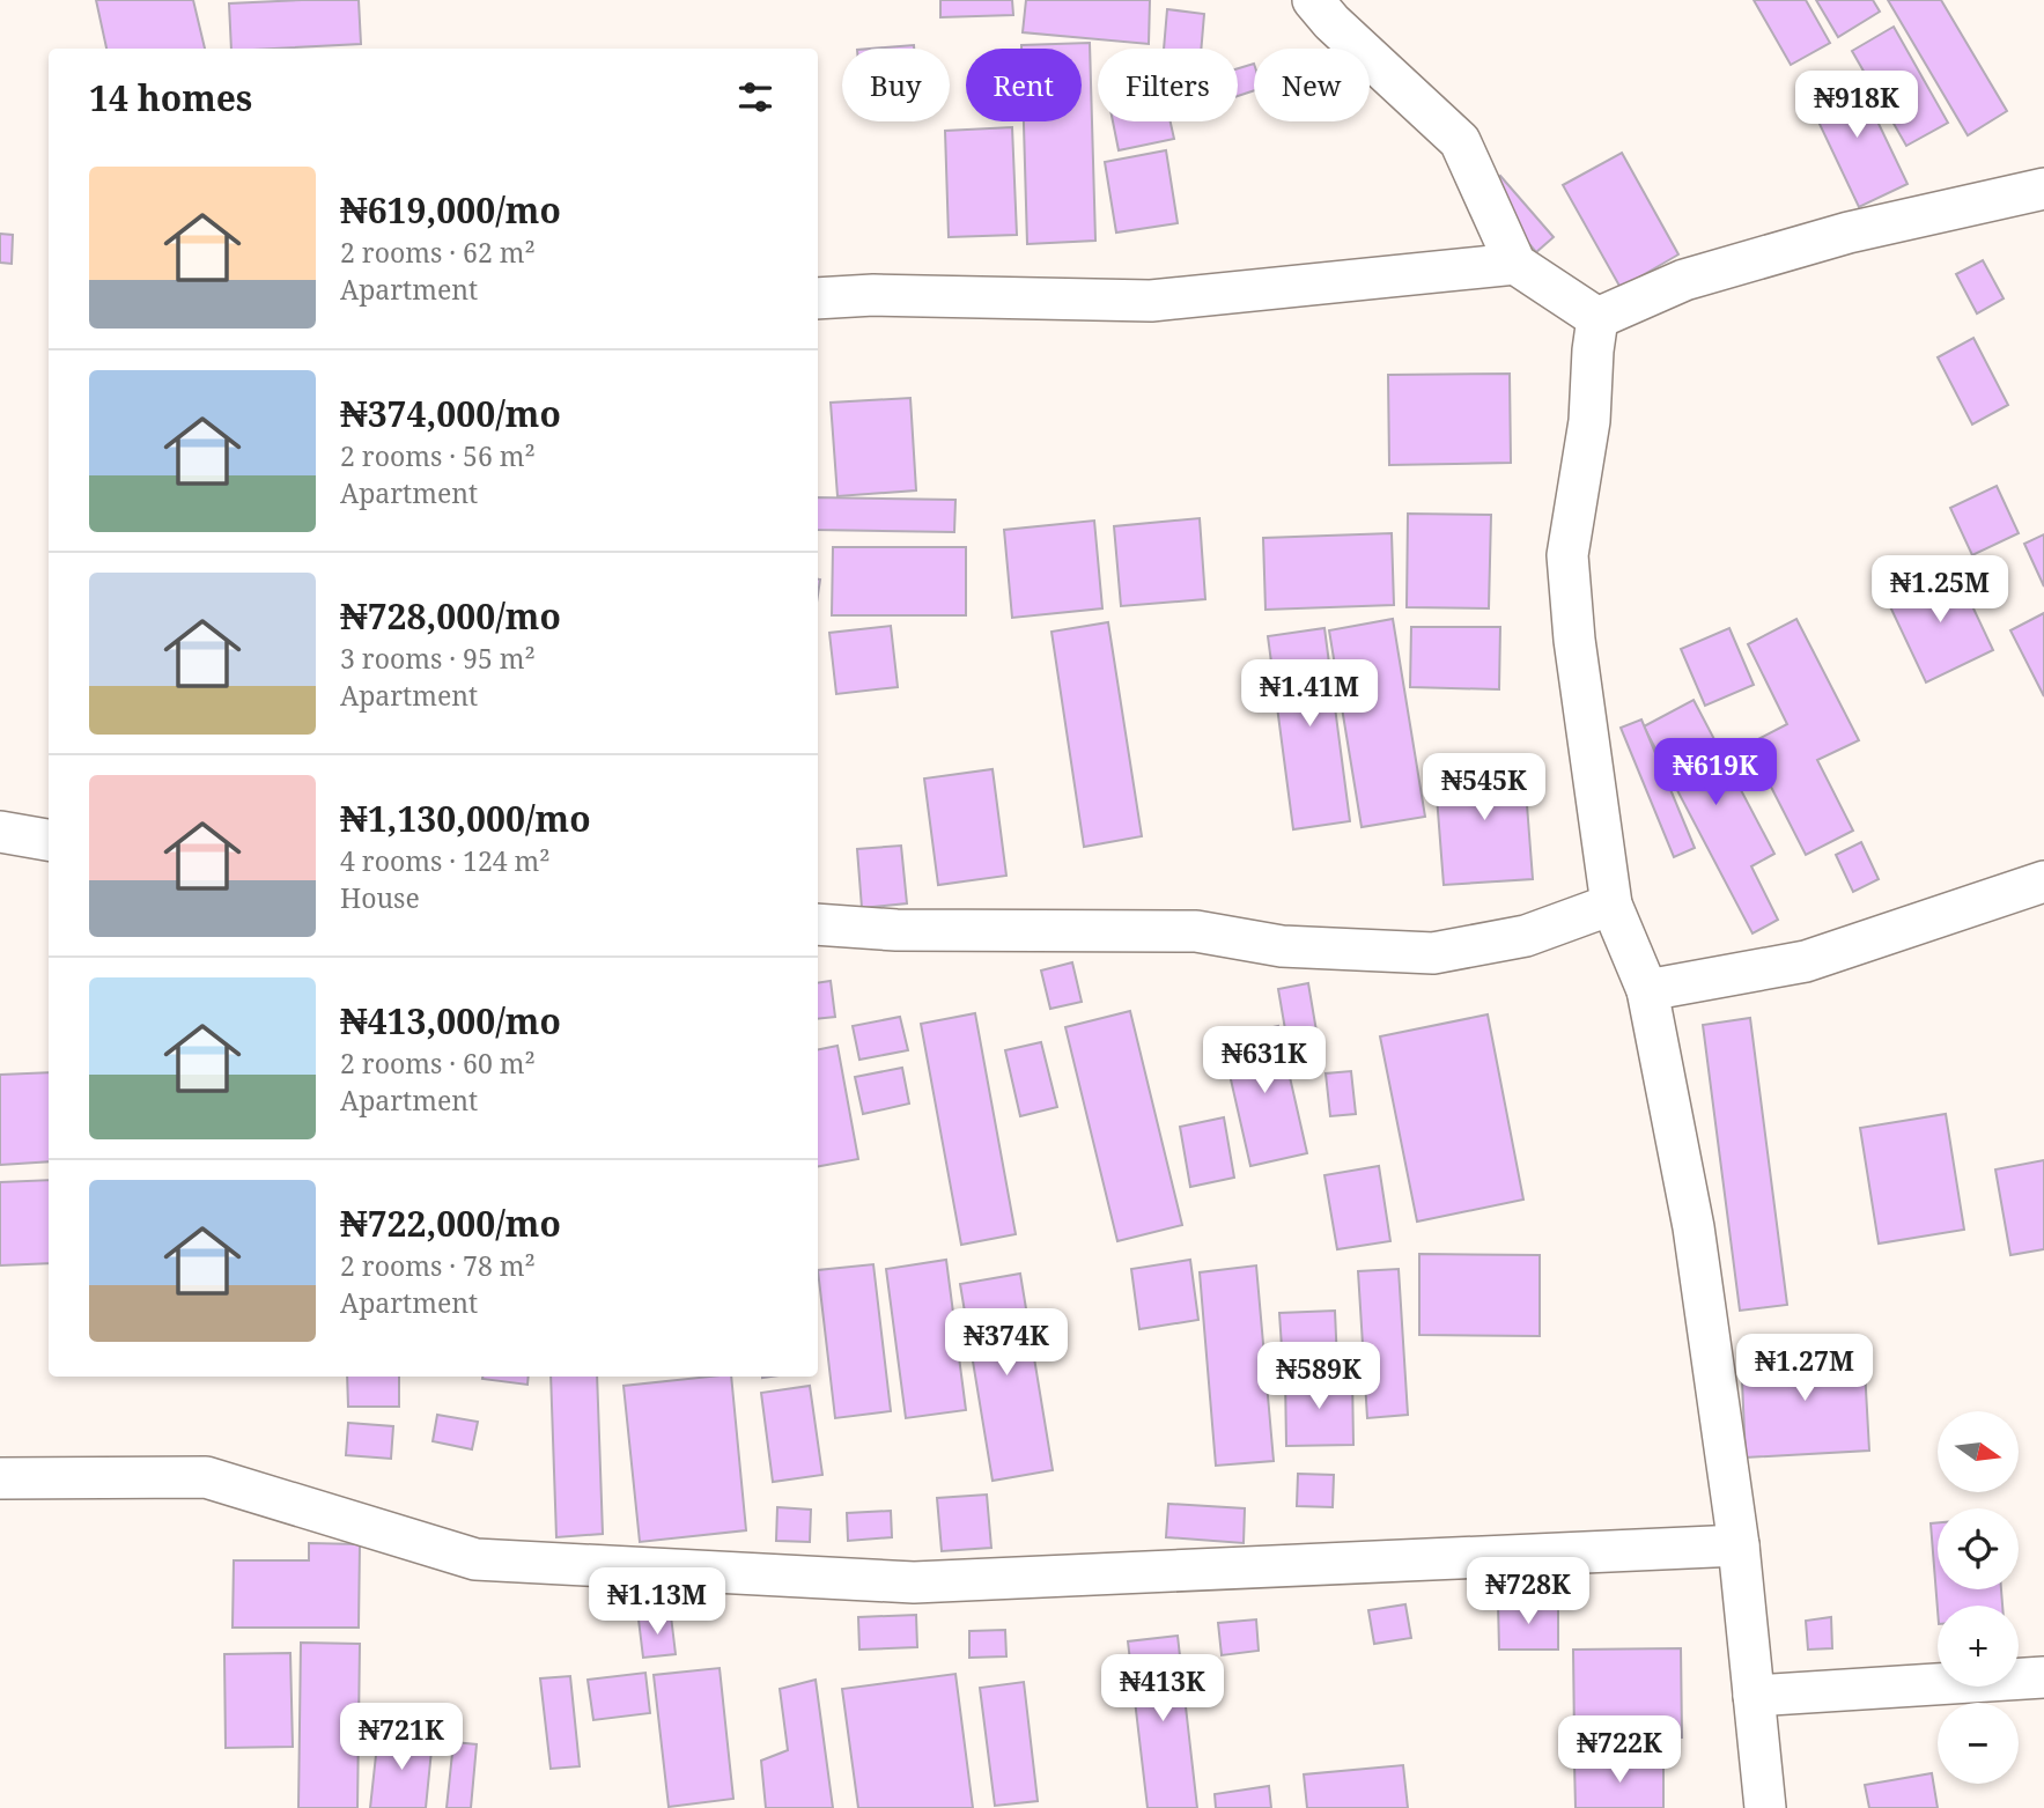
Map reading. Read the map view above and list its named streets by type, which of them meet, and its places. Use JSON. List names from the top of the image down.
{
  "north": "right",
  "page": {
    "chip": [
      "Buy",
      "Rent",
      "Filters",
      "New"
    ],
    "heading": "14 homes",
    "price": [
      "₦918K",
      "₦1.25M",
      "₦1.41M",
      "₦619K",
      "₦545K",
      "₦631K",
      "₦374K",
      "₦1.27M",
      "₦589K",
      "₦728K",
      "₦1.13M",
      "₦413K",
      "₦721K",
      "₦722K"
    ],
    "list": [
      {
        "name": "₦619,000/mo",
        "note": "2 rooms · 62 m² · Apartment"
      },
      {
        "name": "₦374,000/mo",
        "note": "2 rooms · 56 m² · Apartment"
      },
      {
        "name": "₦728,000/mo",
        "note": "3 rooms · 95 m² · Apartment"
      },
      {
        "name": "₦1,130,000/mo",
        "note": "4 rooms · 124 m² · House"
      },
      {
        "name": "₦413,000/mo",
        "note": "2 rooms · 60 m² · Apartment"
      },
      {
        "name": "₦722,000/mo",
        "note": "2 rooms · 78 m² · Apartment"
      }
    ],
    "map_buttons": ["+", "−"]
  }
}
